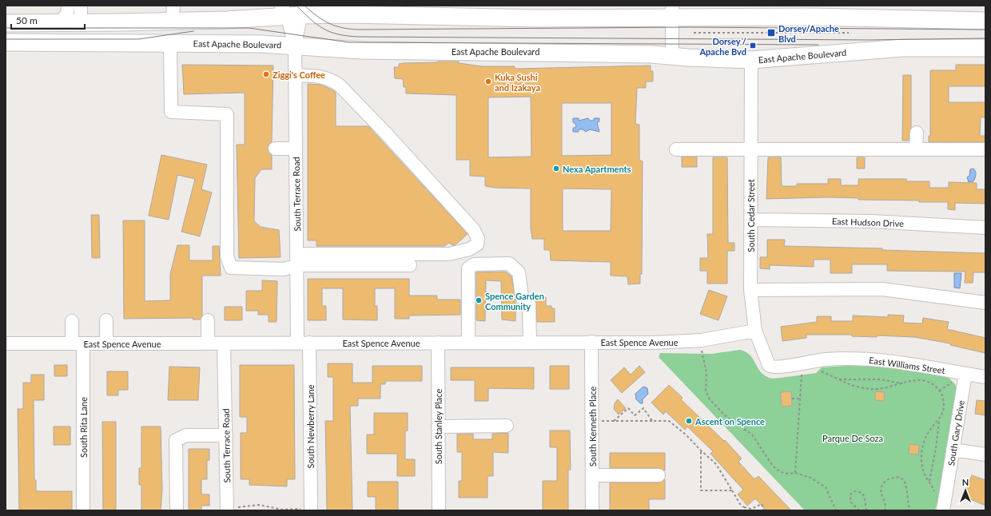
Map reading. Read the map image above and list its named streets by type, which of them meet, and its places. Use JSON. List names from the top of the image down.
{
  "streets": {
    "main road": ["East Apache Boulevard"],
    "street": [
      "South Terrace Road",
      "South Cedar Street",
      "East Hudson Drive",
      "East Spence Avenue",
      "East Williams Street",
      "South Newberry Lane",
      "South Stanley Place",
      "South Kenneth Place",
      "South Rita Lane",
      "South Gary Drive"
    ]
  },
  "crossings": [
    ["East Apache Boulevard", "South Terrace Road"],
    ["East Apache Boulevard", "South Cedar Street"],
    ["South Terrace Road", "East Spence Avenue"],
    ["South Terrace Road", "South Newberry Lane"],
    ["South Cedar Street", "East Hudson Drive"],
    ["South Cedar Street", "East Spence Avenue"],
    ["South Cedar Street", "East Williams Street"],
    ["East Spence Avenue", "South Newberry Lane"],
    ["East Spence Avenue", "South Stanley Place"],
    ["East Spence Avenue", "South Kenneth Place"],
    ["East Spence Avenue", "South Rita Lane"],
    ["East Williams Street", "South Gary Drive"]
  ],
  "parks": ["Parque De Soza"],
  "places": {
    "transit": ["Dorsey/Apache Blvd", "Dorsey / Apache Bvd"],
    "other": [
      "Ziggi's Coffee",
      "Kuka Sushi and Izakaya",
      "Nexa Apartments",
      "Spence Garden Community",
      "Ascent on Spence"
    ]
  },
  "scale_bar": "50 m",
  "north": "top"
}
